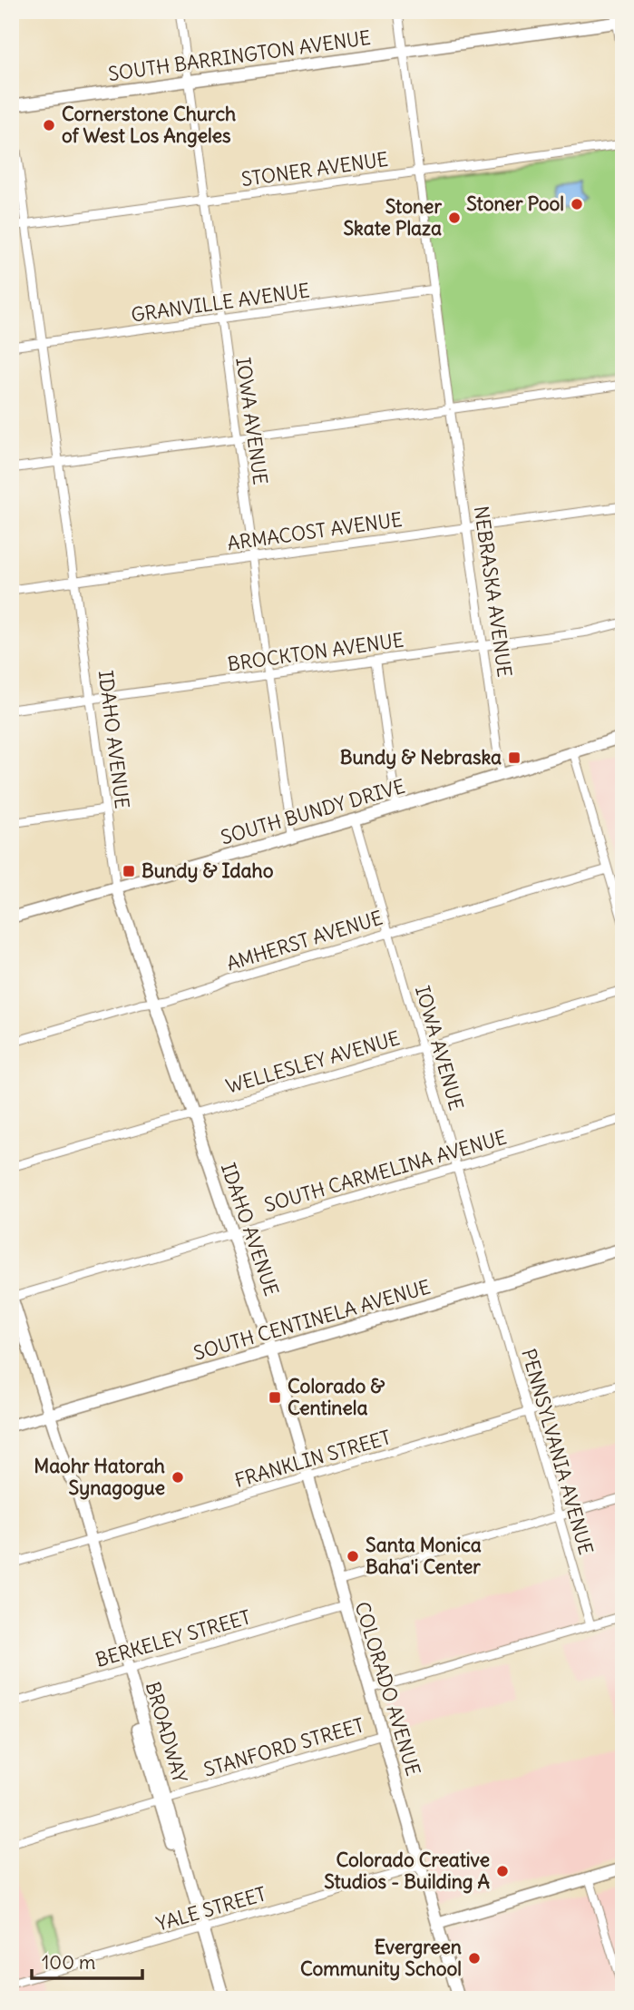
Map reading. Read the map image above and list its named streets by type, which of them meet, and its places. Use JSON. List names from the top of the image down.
{
  "streets": {
    "street": [
      "SOUTH BARRINGTON AVENUE",
      "STONER AVENUE",
      "GRANVILLE AVENUE",
      "IOWA AVENUE",
      "ARMACOST AVENUE",
      "NEBRASKA AVENUE",
      "BROCKTON AVENUE",
      "IDAHO AVENUE",
      "SOUTH BUNDY DRIVE",
      "AMHERST AVENUE",
      "WELLESLEY AVENUE",
      "SOUTH CARMELINA AVENUE",
      "SOUTH CENTINELA AVENUE",
      "PENNSYLVANIA AVENUE",
      "FRANKLIN STREET",
      "BERKELEY STREET",
      "COLORADO AVENUE",
      "BROADWAY",
      "STANFORD STREET",
      "YALE STREET"
    ]
  },
  "crossings": [
    ["SOUTH BARRINGTON AVENUE", "IOWA AVENUE"],
    ["SOUTH BARRINGTON AVENUE", "NEBRASKA AVENUE"],
    ["STONER AVENUE", "IOWA AVENUE"],
    ["STONER AVENUE", "NEBRASKA AVENUE"],
    ["STONER AVENUE", "IDAHO AVENUE"],
    ["GRANVILLE AVENUE", "IOWA AVENUE"],
    ["GRANVILLE AVENUE", "NEBRASKA AVENUE"],
    ["GRANVILLE AVENUE", "IDAHO AVENUE"],
    ["IOWA AVENUE", "ARMACOST AVENUE"],
    ["IOWA AVENUE", "BROCKTON AVENUE"],
    ["IOWA AVENUE", "SOUTH BUNDY DRIVE"],
    ["IOWA AVENUE", "AMHERST AVENUE"],
    ["IOWA AVENUE", "WELLESLEY AVENUE"],
    ["IOWA AVENUE", "SOUTH CARMELINA AVENUE"],
    ["IOWA AVENUE", "SOUTH CENTINELA AVENUE"],
    ["IOWA AVENUE", "PENNSYLVANIA AVENUE"],
    ["ARMACOST AVENUE", "NEBRASKA AVENUE"],
    ["ARMACOST AVENUE", "IDAHO AVENUE"],
    ["NEBRASKA AVENUE", "BROCKTON AVENUE"],
    ["NEBRASKA AVENUE", "SOUTH BUNDY DRIVE"],
    ["BROCKTON AVENUE", "IDAHO AVENUE"],
    ["IDAHO AVENUE", "SOUTH BUNDY DRIVE"],
    ["IDAHO AVENUE", "AMHERST AVENUE"],
    ["IDAHO AVENUE", "WELLESLEY AVENUE"],
    ["IDAHO AVENUE", "SOUTH CARMELINA AVENUE"],
    ["IDAHO AVENUE", "SOUTH CENTINELA AVENUE"],
    ["IDAHO AVENUE", "COLORADO AVENUE"],
    ["SOUTH CARMELINA AVENUE", "BROADWAY"],
    ["SOUTH CENTINELA AVENUE", "PENNSYLVANIA AVENUE"],
    ["SOUTH CENTINELA AVENUE", "COLORADO AVENUE"],
    ["SOUTH CENTINELA AVENUE", "BROADWAY"],
    ["PENNSYLVANIA AVENUE", "FRANKLIN STREET"],
    ["PENNSYLVANIA AVENUE", "STANFORD STREET"],
    ["FRANKLIN STREET", "COLORADO AVENUE"],
    ["FRANKLIN STREET", "BROADWAY"],
    ["BERKELEY STREET", "COLORADO AVENUE"],
    ["BERKELEY STREET", "BROADWAY"],
    ["COLORADO AVENUE", "STANFORD STREET"],
    ["COLORADO AVENUE", "YALE STREET"],
    ["BROADWAY", "STANFORD STREET"],
    ["BROADWAY", "YALE STREET"]
  ],
  "places": {
    "other": [
      "Cornerstone Church of West Los Angeles",
      "Stoner Pool",
      "Stoner Skate Plaza",
      "Maohr Hatorah Synagogue",
      "Santa Monica Baha'i Center",
      "Colorado Creative Studios - Building A",
      "Evergreen Community School"
    ],
    "transit": ["Bundy & Nebraska", "Bundy & Idaho", "Colorado & Centinela"]
  },
  "scale_bar": "100 m"
}
